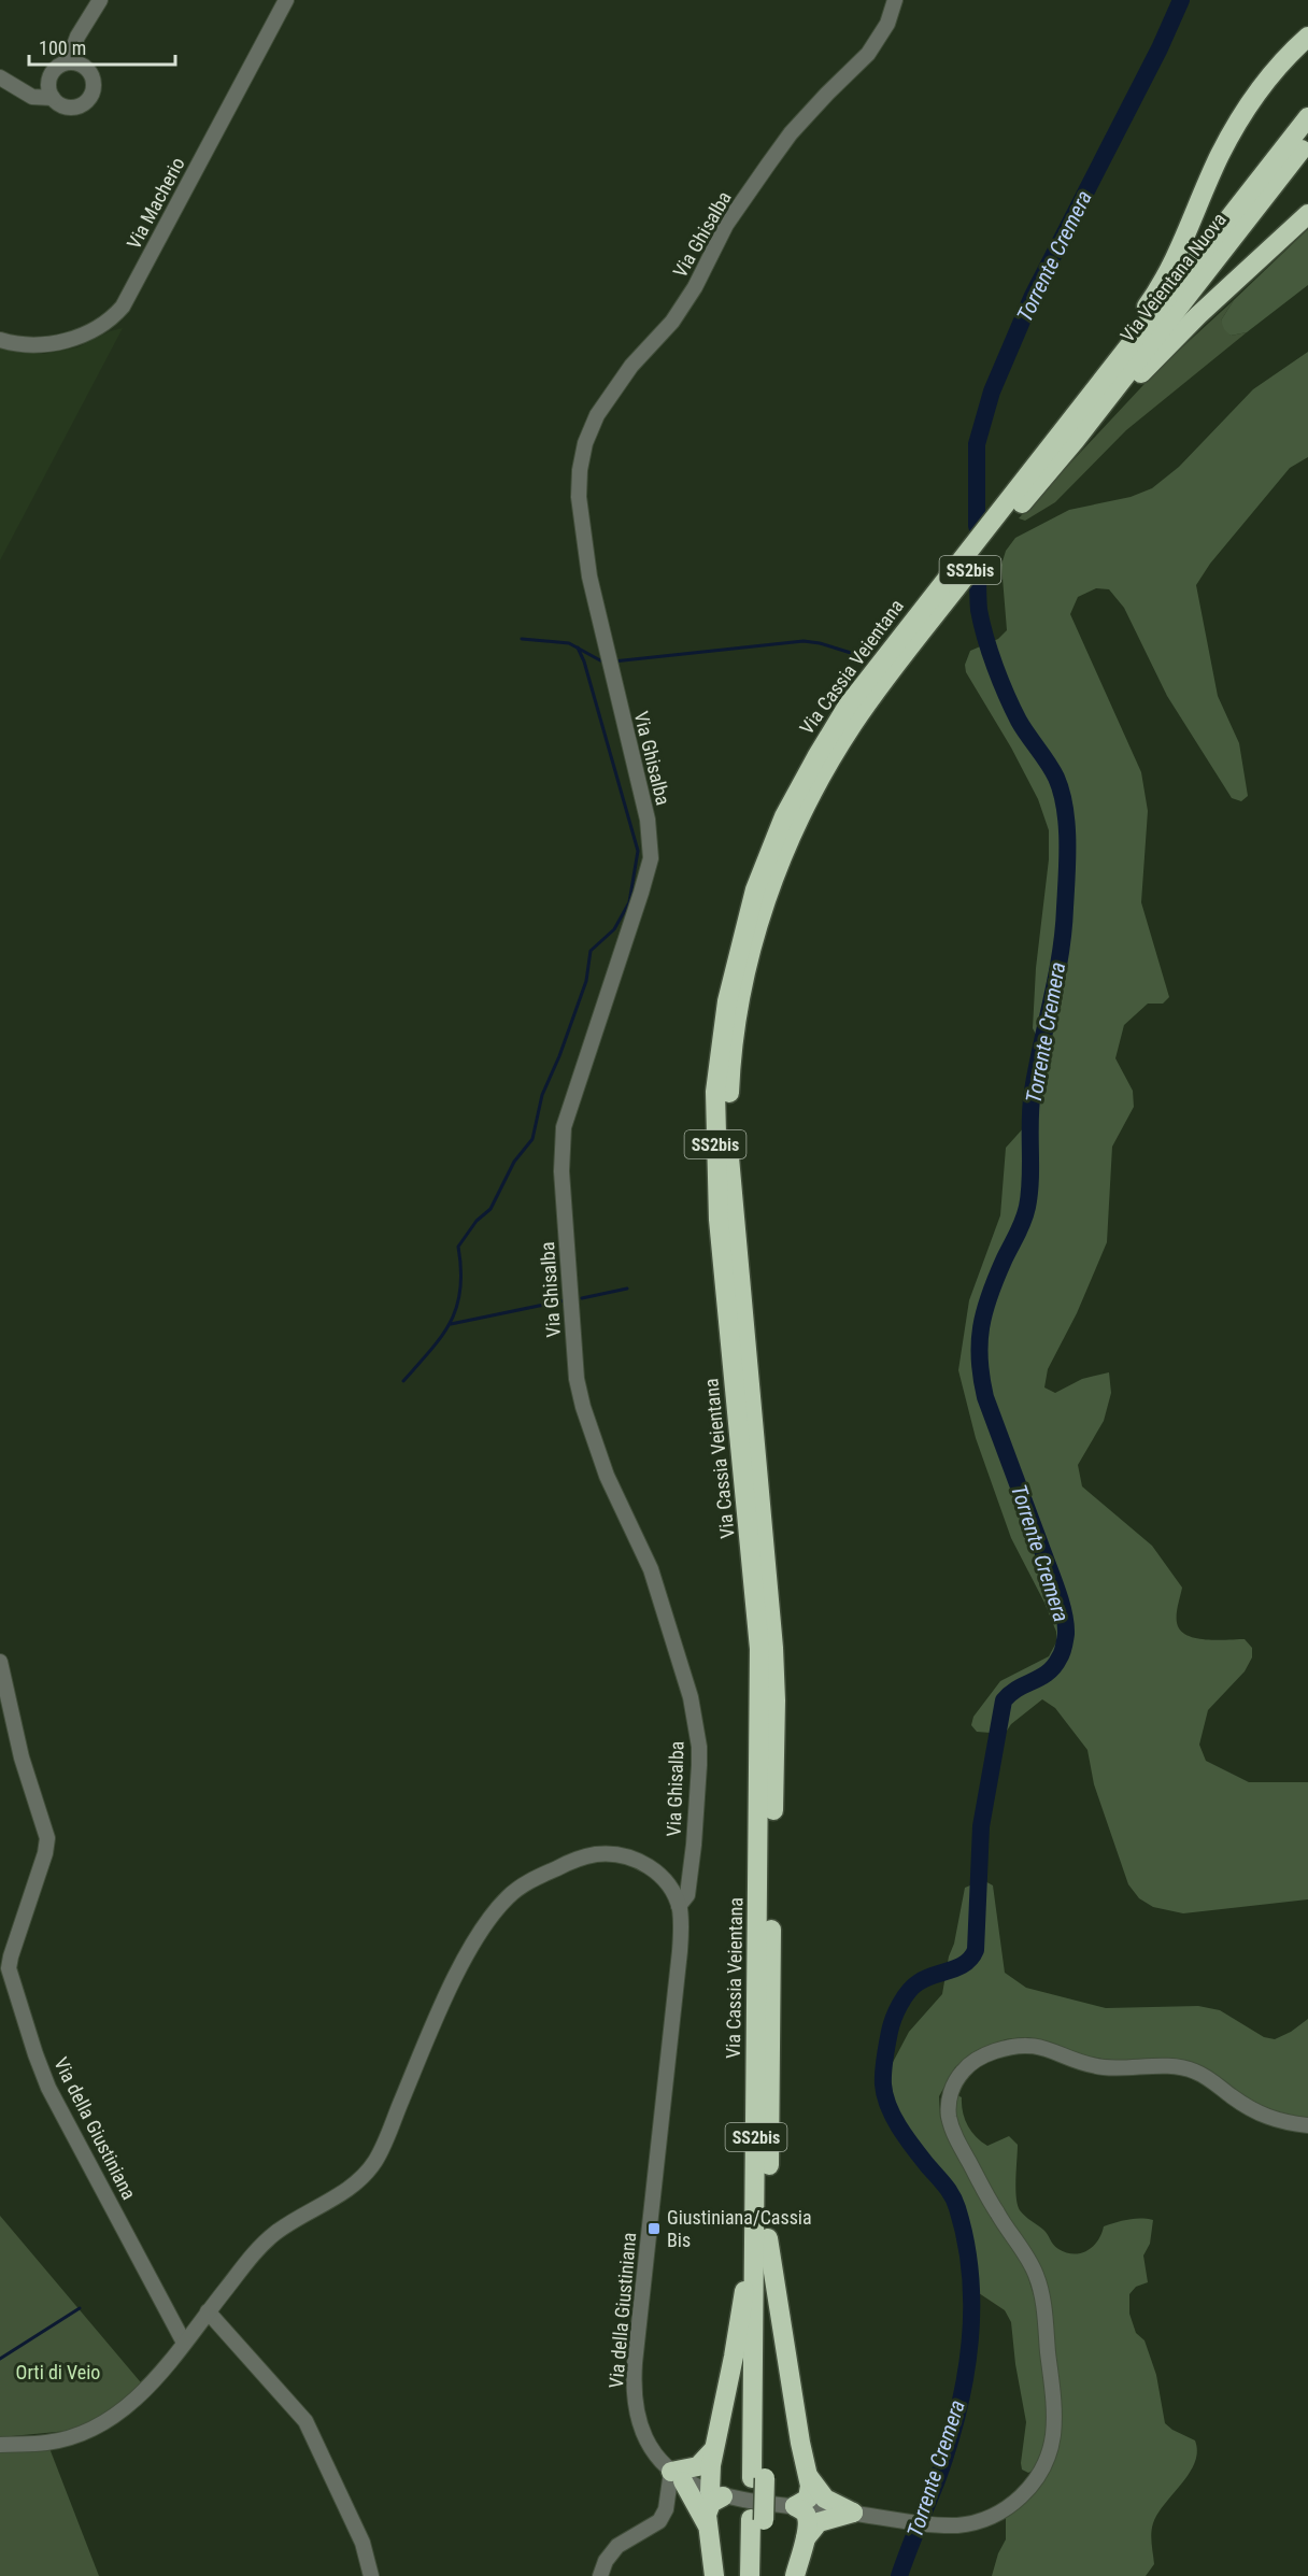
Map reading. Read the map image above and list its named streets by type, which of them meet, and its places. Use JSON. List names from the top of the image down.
{
  "streets": {
    "highway": ["Via Veientana Nuova", "SS2bis", "Via Cassia Veientana"],
    "street": ["Via Macherio", "Via Ghisalba", "Via della Giustiniana"]
  },
  "crossings": [
    ["Via Ghisalba", "Via della Giustiniana"],
    ["Via Veientana Nuova", "Via Cassia Veientana"]
  ],
  "water": ["Torrente Cremera"],
  "parks": ["Orti di Veio"],
  "places": {
    "transit": ["Giustiniana/Cassia Bis"]
  },
  "scale_bar": "100 m"
}
